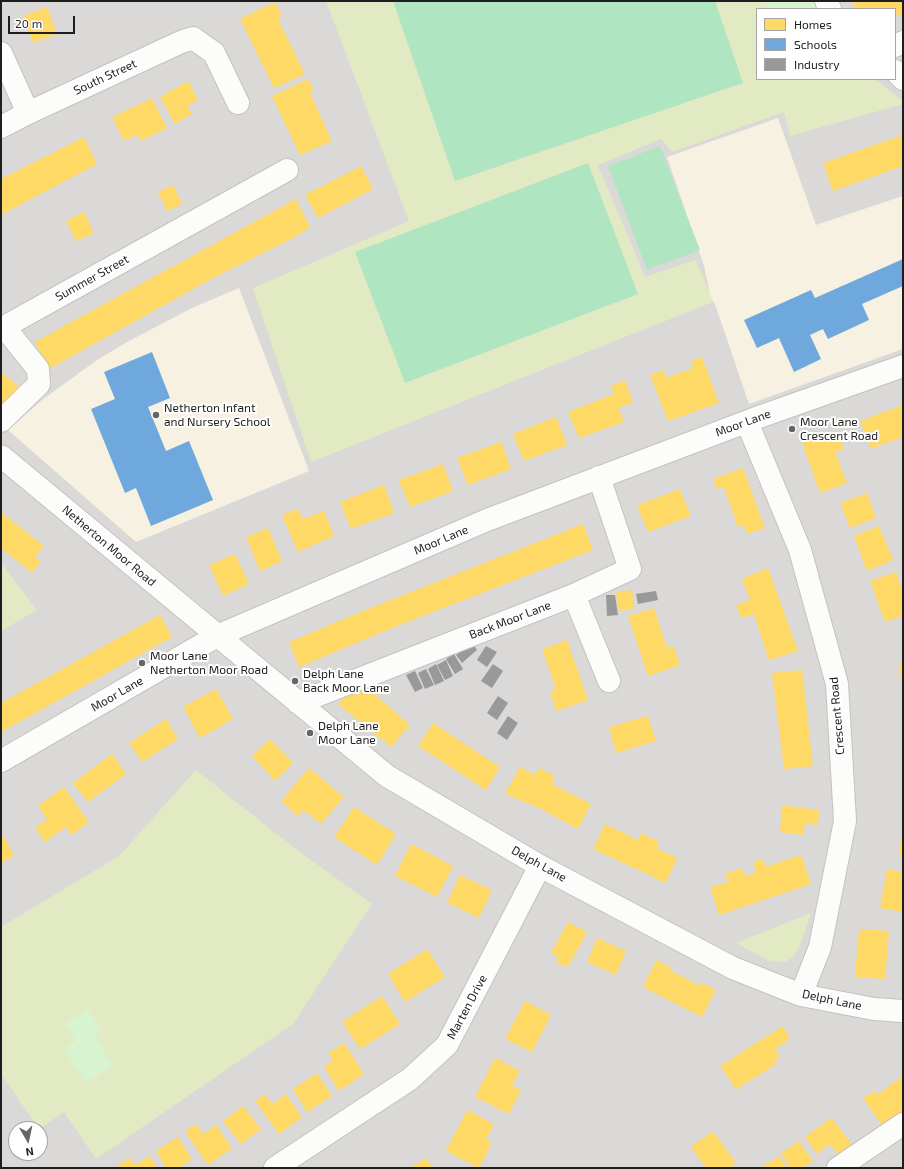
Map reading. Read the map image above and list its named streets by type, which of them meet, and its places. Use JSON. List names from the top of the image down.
{
  "streets": {
    "street": [
      "South Street",
      "Summer Street",
      "Moor Lane",
      "Netherton Moor Road",
      "Back Moor Lane",
      "Crescent Road",
      "Delph Lane",
      "Marten Drive"
    ]
  },
  "crossings": [
    ["Moor Lane", "Netherton Moor Road"],
    ["Moor Lane", "Back Moor Lane"],
    ["Moor Lane", "Crescent Road"],
    ["Moor Lane", "Delph Lane"],
    ["Netherton Moor Road", "Delph Lane"],
    ["Back Moor Lane", "Delph Lane"],
    ["Crescent Road", "Delph Lane"],
    ["Delph Lane", "Marten Drive"]
  ],
  "places": [
    "Netherton Infant and Nursery School",
    "Moor Lane Crescent Road",
    "Moor Lane Netherton Moor Road",
    "Delph Lane Back Moor Lane",
    "Delph Lane Moor Lane"
  ],
  "legend": ["Homes", "Schools", "Industry"],
  "scale_bar": "20 m",
  "north": "bottom"
}
